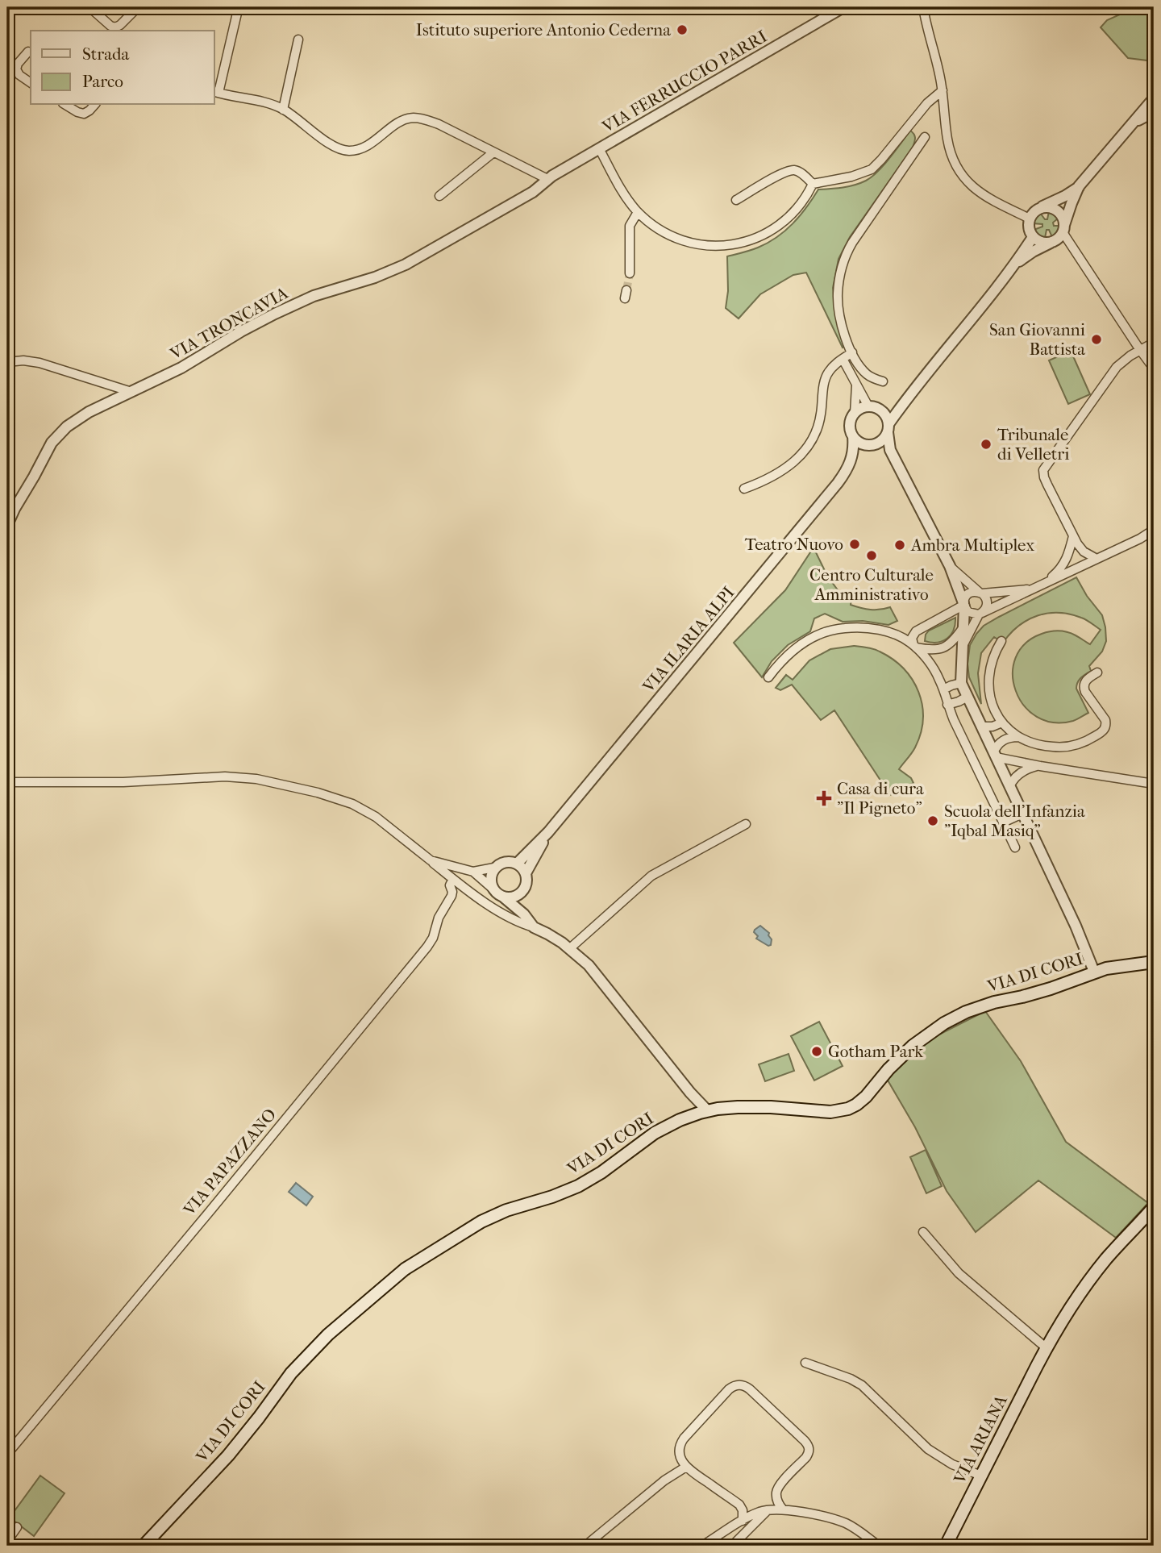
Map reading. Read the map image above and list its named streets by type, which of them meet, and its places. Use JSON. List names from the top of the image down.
{
  "streets": {
    "main road": ["VIA DI CORI", "VIA ARIANA"],
    "street": [
      "VIA FERRUCCIO PARRI",
      "VIA TRONCAVIA",
      "VIA ILARIA ALPI",
      "VIA PAPAZZANO"
    ]
  },
  "crossings": [
    ["VIA FERRUCCIO PARRI", "VIA TRONCAVIA"]
  ],
  "places": {
    "other": [
      "Istituto superiore Antonio Cederna",
      "San Giovanni Battista",
      "Tribunale di Velletri",
      "Teatro Nuovo",
      "Ambra Multiplex",
      "Centro Culturale Amministrativo",
      "Scuola dell'Infanzia \"Iqbal Masiq\"",
      "Gotham Park"
    ],
    "health": ["Casa di cura \"Il Pigneto\""]
  },
  "legend": ["Strada", "Parco"]
}
